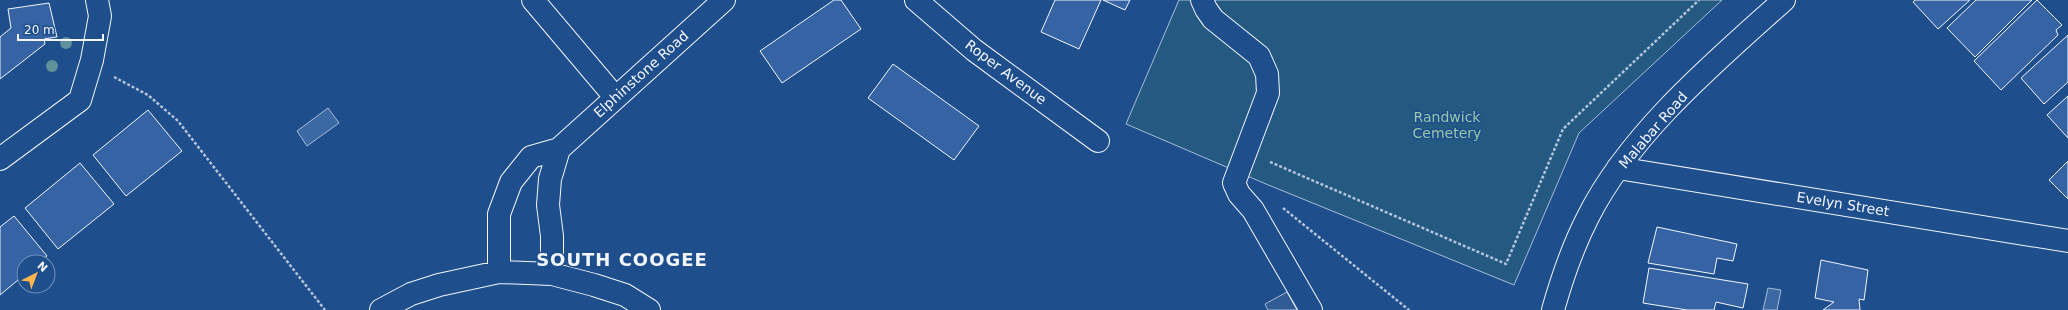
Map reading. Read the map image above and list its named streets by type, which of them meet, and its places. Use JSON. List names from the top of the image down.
{
  "streets": {
    "street": [
      "Roper Avenue",
      "Elphinstone Road",
      "Malabar Road",
      "Evelyn Street"
    ]
  },
  "crossings": [
    ["Malabar Road", "Evelyn Street"]
  ],
  "districts": ["SOUTH COOGEE"],
  "parks": ["Randwick Cemetery"],
  "scale_bar": "20 m",
  "north": "top right"
}
